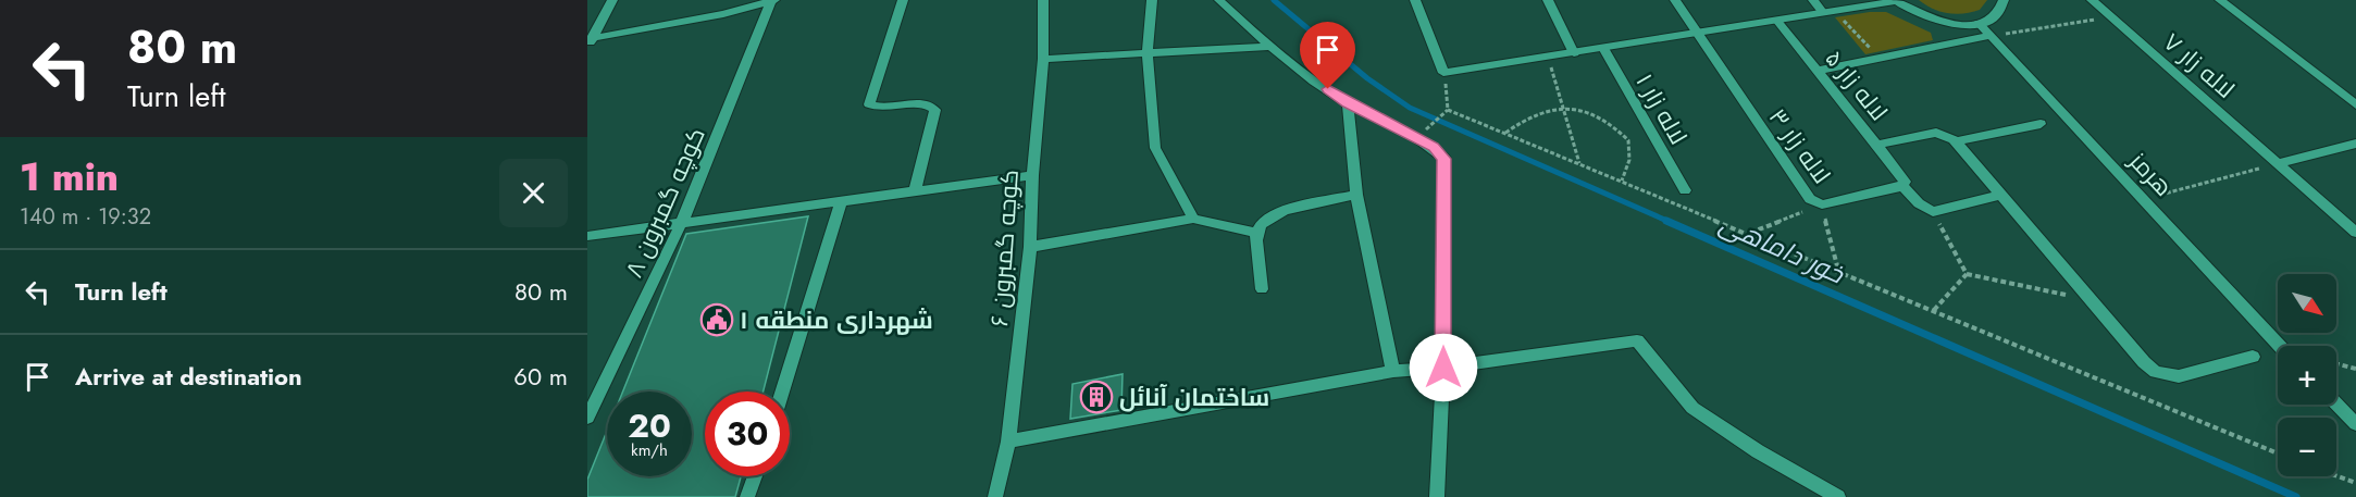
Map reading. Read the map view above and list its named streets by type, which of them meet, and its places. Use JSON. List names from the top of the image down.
{
  "streets": {
    "street": [
      "لاله زار ۷",
      "لاله زار ۵",
      "لاله زار ۱",
      "لاله زار ۳",
      "هرمز",
      "کوچه گمبرون ۸",
      "کوچه گمبرون ۶"
    ]
  },
  "crossings": [
    ["لاله زار ۵", "لاله زار ۳"]
  ],
  "water": ["خور داماهی"],
  "places": {
    "public building": ["شهرداری منطقه ۱"],
    "building": ["ساختمان آنائل"]
  },
  "north": "bottom right",
  "page": {
    "turn": ["80 m", "Turn left"],
    "heading": ["1 min", "140 m · 19:32"],
    "list": [
      {
        "name": "Turn left",
        "value": "80 m"
      },
      {
        "name": "Arrive at destination",
        "value": "60 m"
      }
    ],
    "map_buttons": ["+", "−"],
    "speed": "20 km/h",
    "limit": "30"
  }
}
